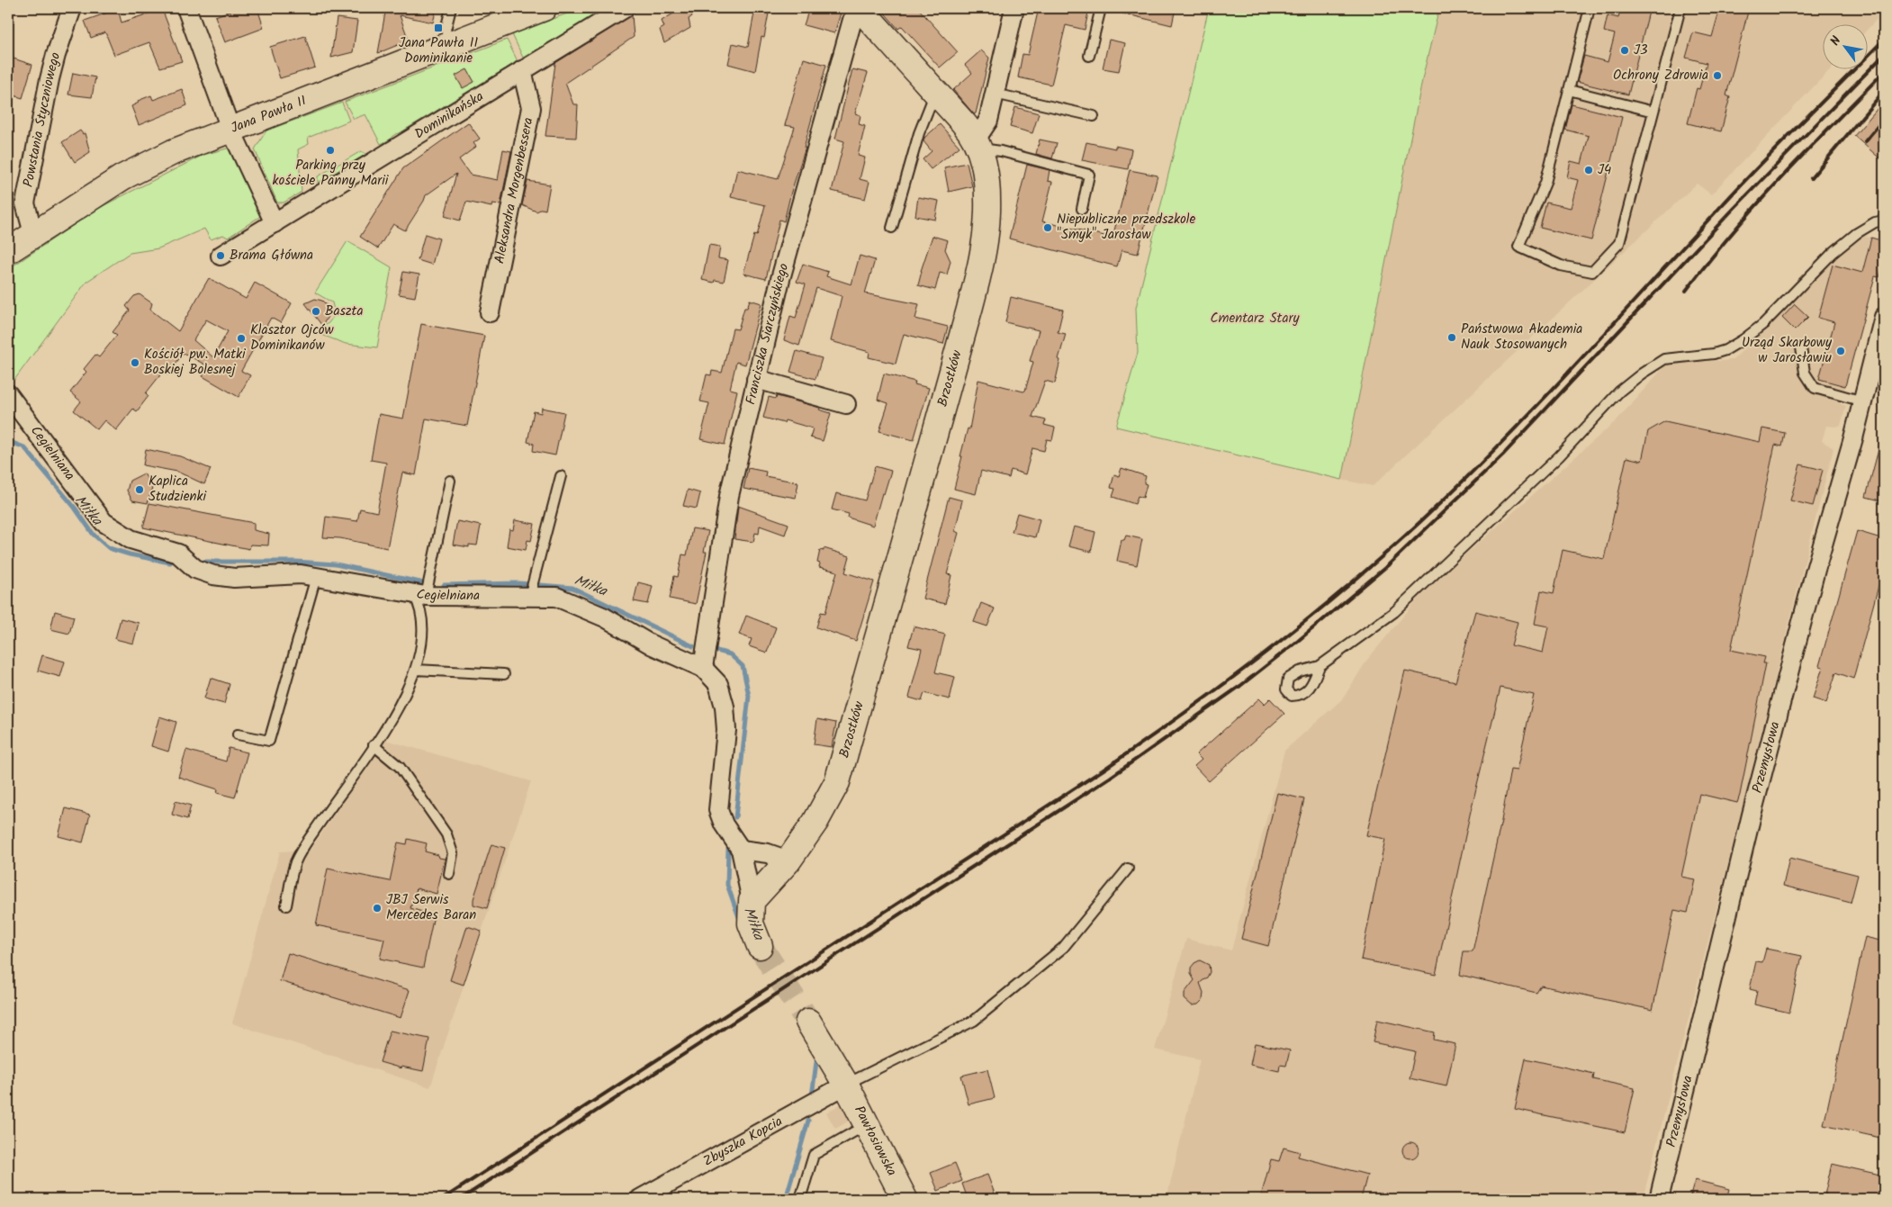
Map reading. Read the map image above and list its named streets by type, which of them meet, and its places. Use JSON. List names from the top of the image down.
{
  "streets": {
    "street": [
      "Jana Pawła II",
      "Dominikańska",
      "Powstania Styczniowego",
      "Aleksandra Morgenbessera",
      "Franciszka Siarczyńskiego",
      "Brzostków",
      "Cegielniana",
      "Przemysłowa",
      "Zbyszka Kopcia",
      "Pawłosiowska"
    ]
  },
  "crossings": [
    ["Jana Pawła II", "Powstania Styczniowego"],
    ["Dominikańska", "Aleksandra Morgenbessera"],
    ["Franciszka Siarczyńskiego", "Cegielniana"],
    ["Brzostków", "Cegielniana"],
    ["Zbyszka Kopcia", "Pawłosiowska"]
  ],
  "water": ["Miłka"],
  "parks": ["Cmentarz Stary"],
  "places": {
    "transit": ["Jana Pawła II Dominikanie"],
    "other": [
      "J3",
      "Ochrony Zdrowia",
      "Parking przy kościele Panny Marii",
      "J4",
      "Niepubliczne przedszkole \"Smyk\" Jarosław",
      "Brama Główna",
      "Baszta",
      "Państwowa Akademia Nauk Stosowanych",
      "Klasztor Ojców Dominikanów",
      "Urząd Skarbowy w Jarosławiu",
      "Kościół pw. Matki Boskiej Bolesnej",
      "Kaplica Studzienki",
      "JBJ Serwis Mercedes Baran"
    ]
  },
  "north": "top left"
}
